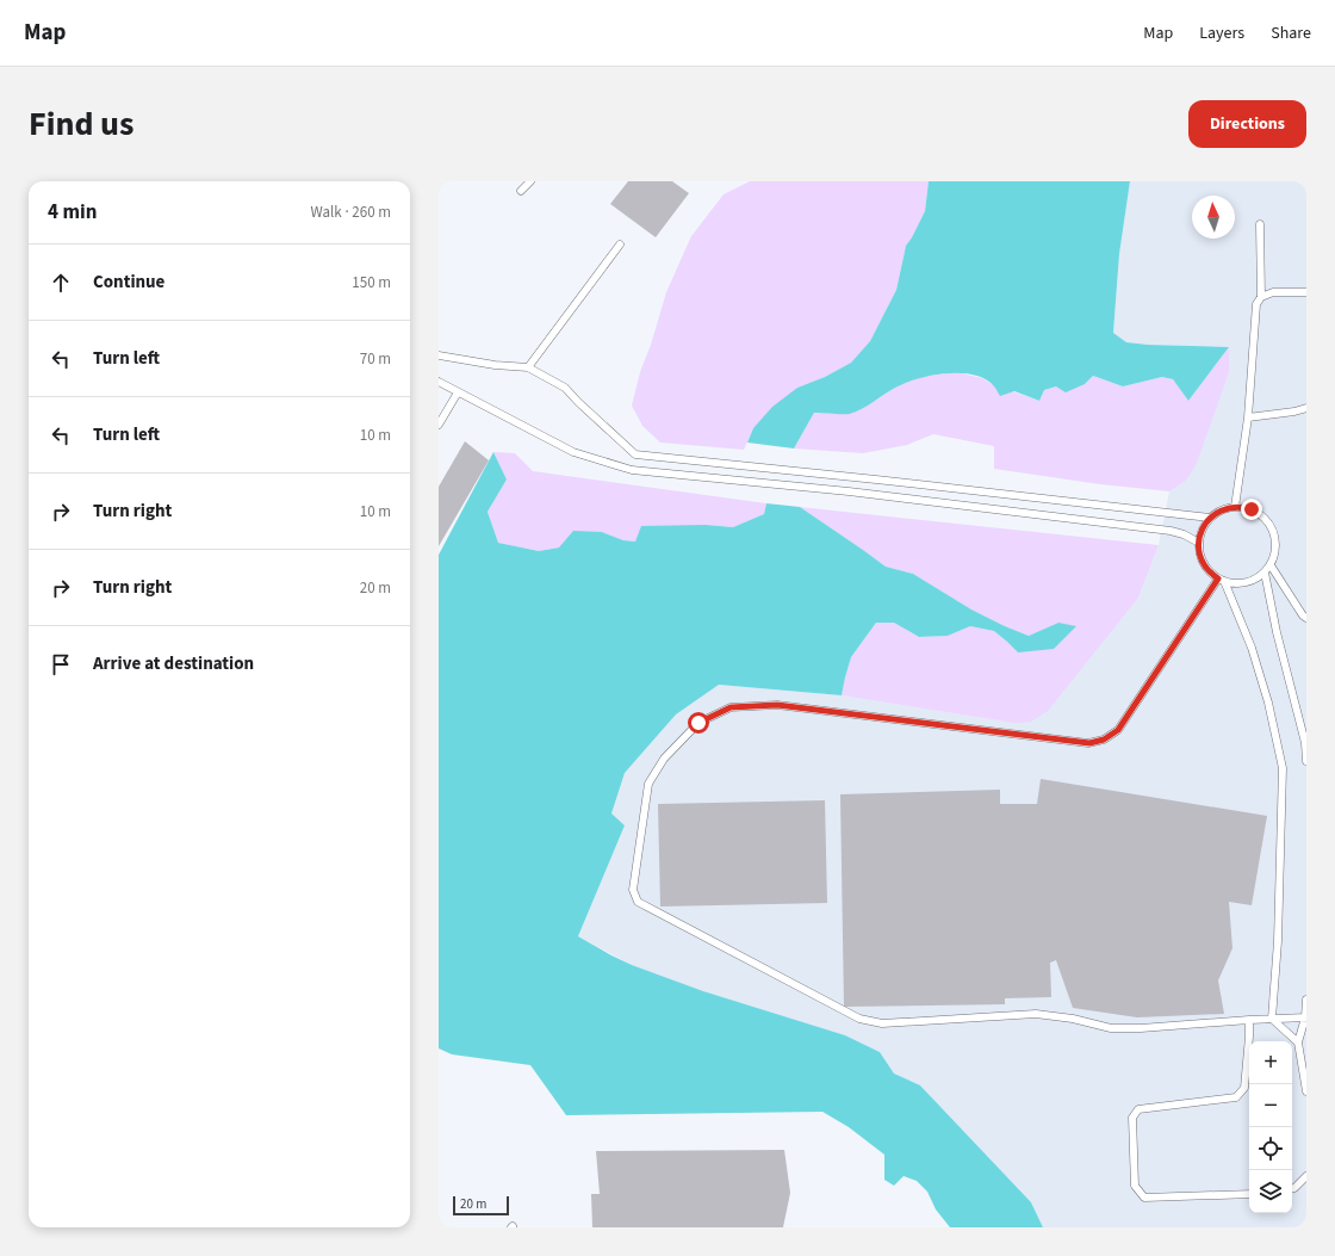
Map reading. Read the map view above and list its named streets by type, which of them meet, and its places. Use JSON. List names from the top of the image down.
{
  "scale_bar": "20 m",
  "north": "top",
  "page": {
    "header": "Map",
    "nav": ["Map", "Layers", "Share"],
    "title": "Find us",
    "buttons": "Directions",
    "heading": ["4 min", "Walk · 260 m"],
    "list": [
      ["Continue", "150 m"],
      ["Turn left", "70 m"],
      ["Turn left", "10 m"],
      ["Turn right", "10 m"],
      ["Turn right", "20 m"],
      "Arrive at destination"
    ],
    "map_buttons": ["+", "−"],
    "scale": "20 m"
  }
}
